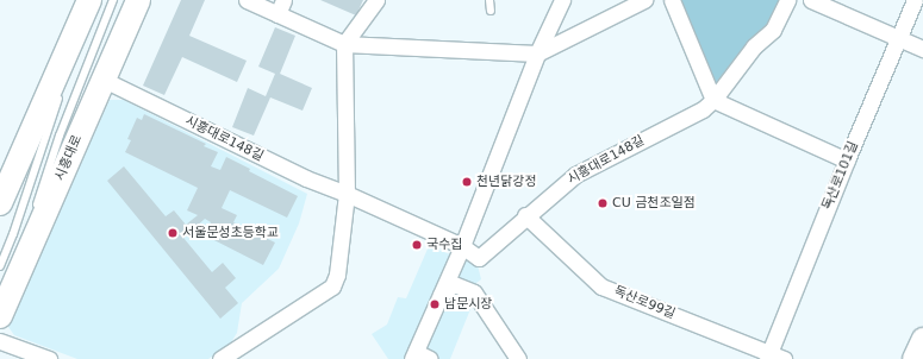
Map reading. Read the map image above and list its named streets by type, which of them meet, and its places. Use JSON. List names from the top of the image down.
{
  "streets": {
    "main road": ["시흥대로"],
    "street": ["시흥대로148길", "독산로101길", "독산로99길"]
  },
  "crossings": [
    ["시흥대로148길", "시흥대로"],
    ["시흥대로148길", "독산로99길"],
    ["독산로101길", "독산로99길"]
  ],
  "places": [
    "천년닭강정",
    "CU 금천조일점",
    "서울문성초등학교",
    "국수집",
    "남문시장"
  ]
}
